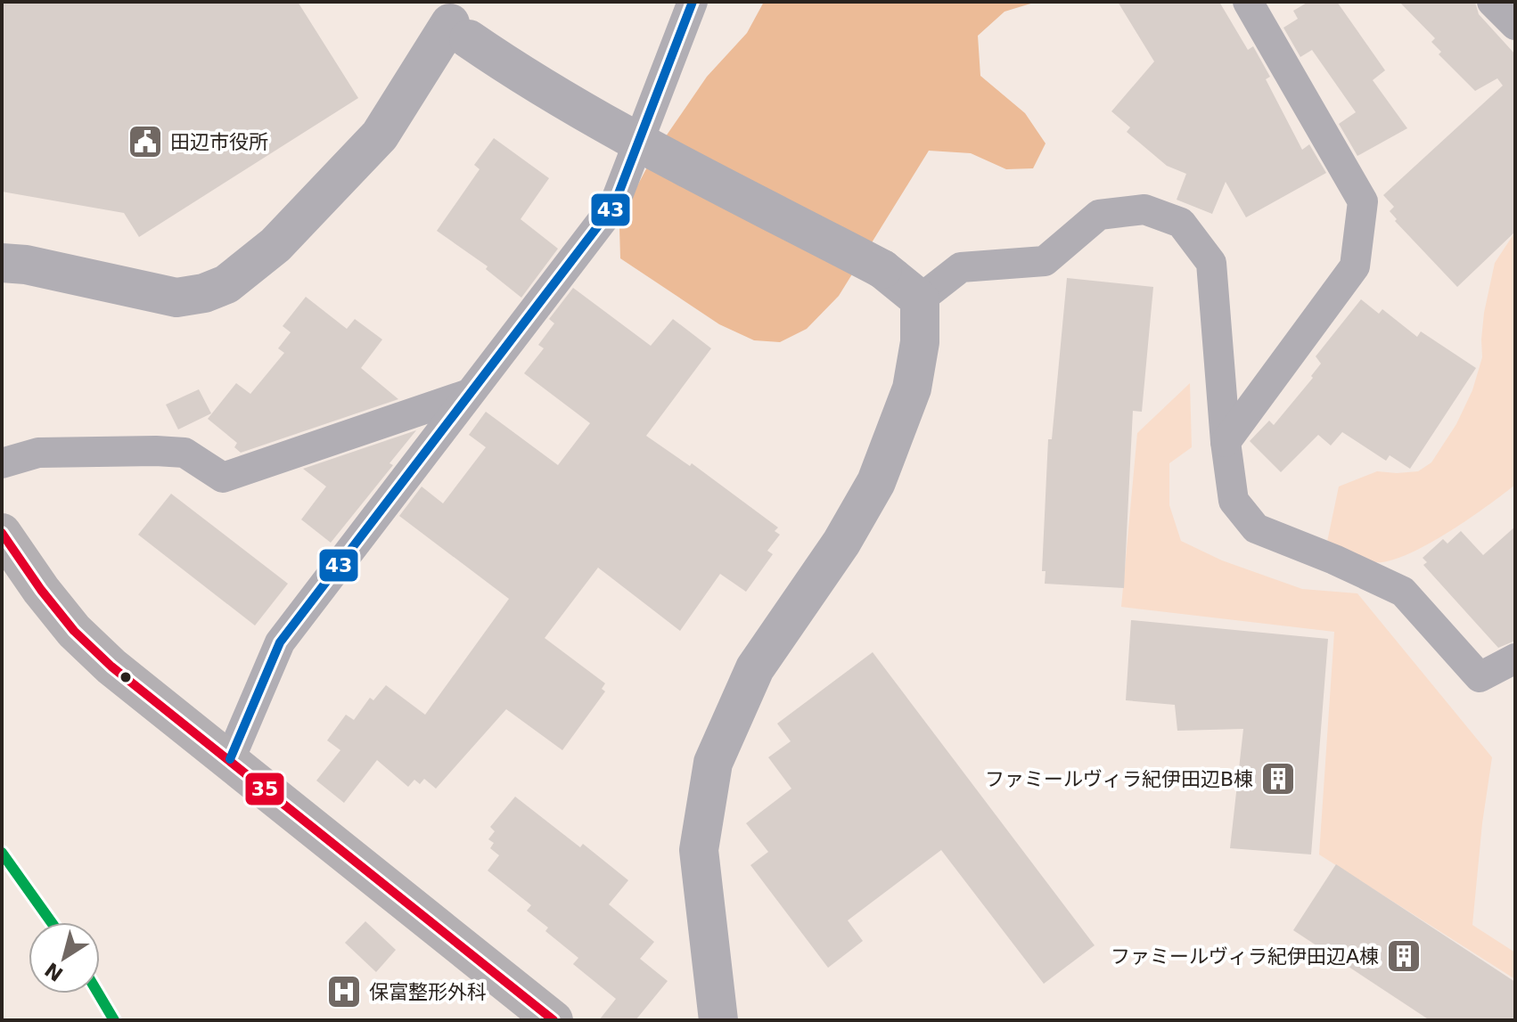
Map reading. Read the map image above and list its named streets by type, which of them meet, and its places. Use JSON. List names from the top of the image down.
{
  "places": {
    "public building": ["田辺市役所"],
    "building": ["ファミールヴィラ紀伊田辺B棟", "ファミールヴィラ紀伊田辺A棟"],
    "hospital": ["保富整形外科"]
  },
  "lines": ["transit line 43", "transit line 35"],
  "north": "bottom left"
}
